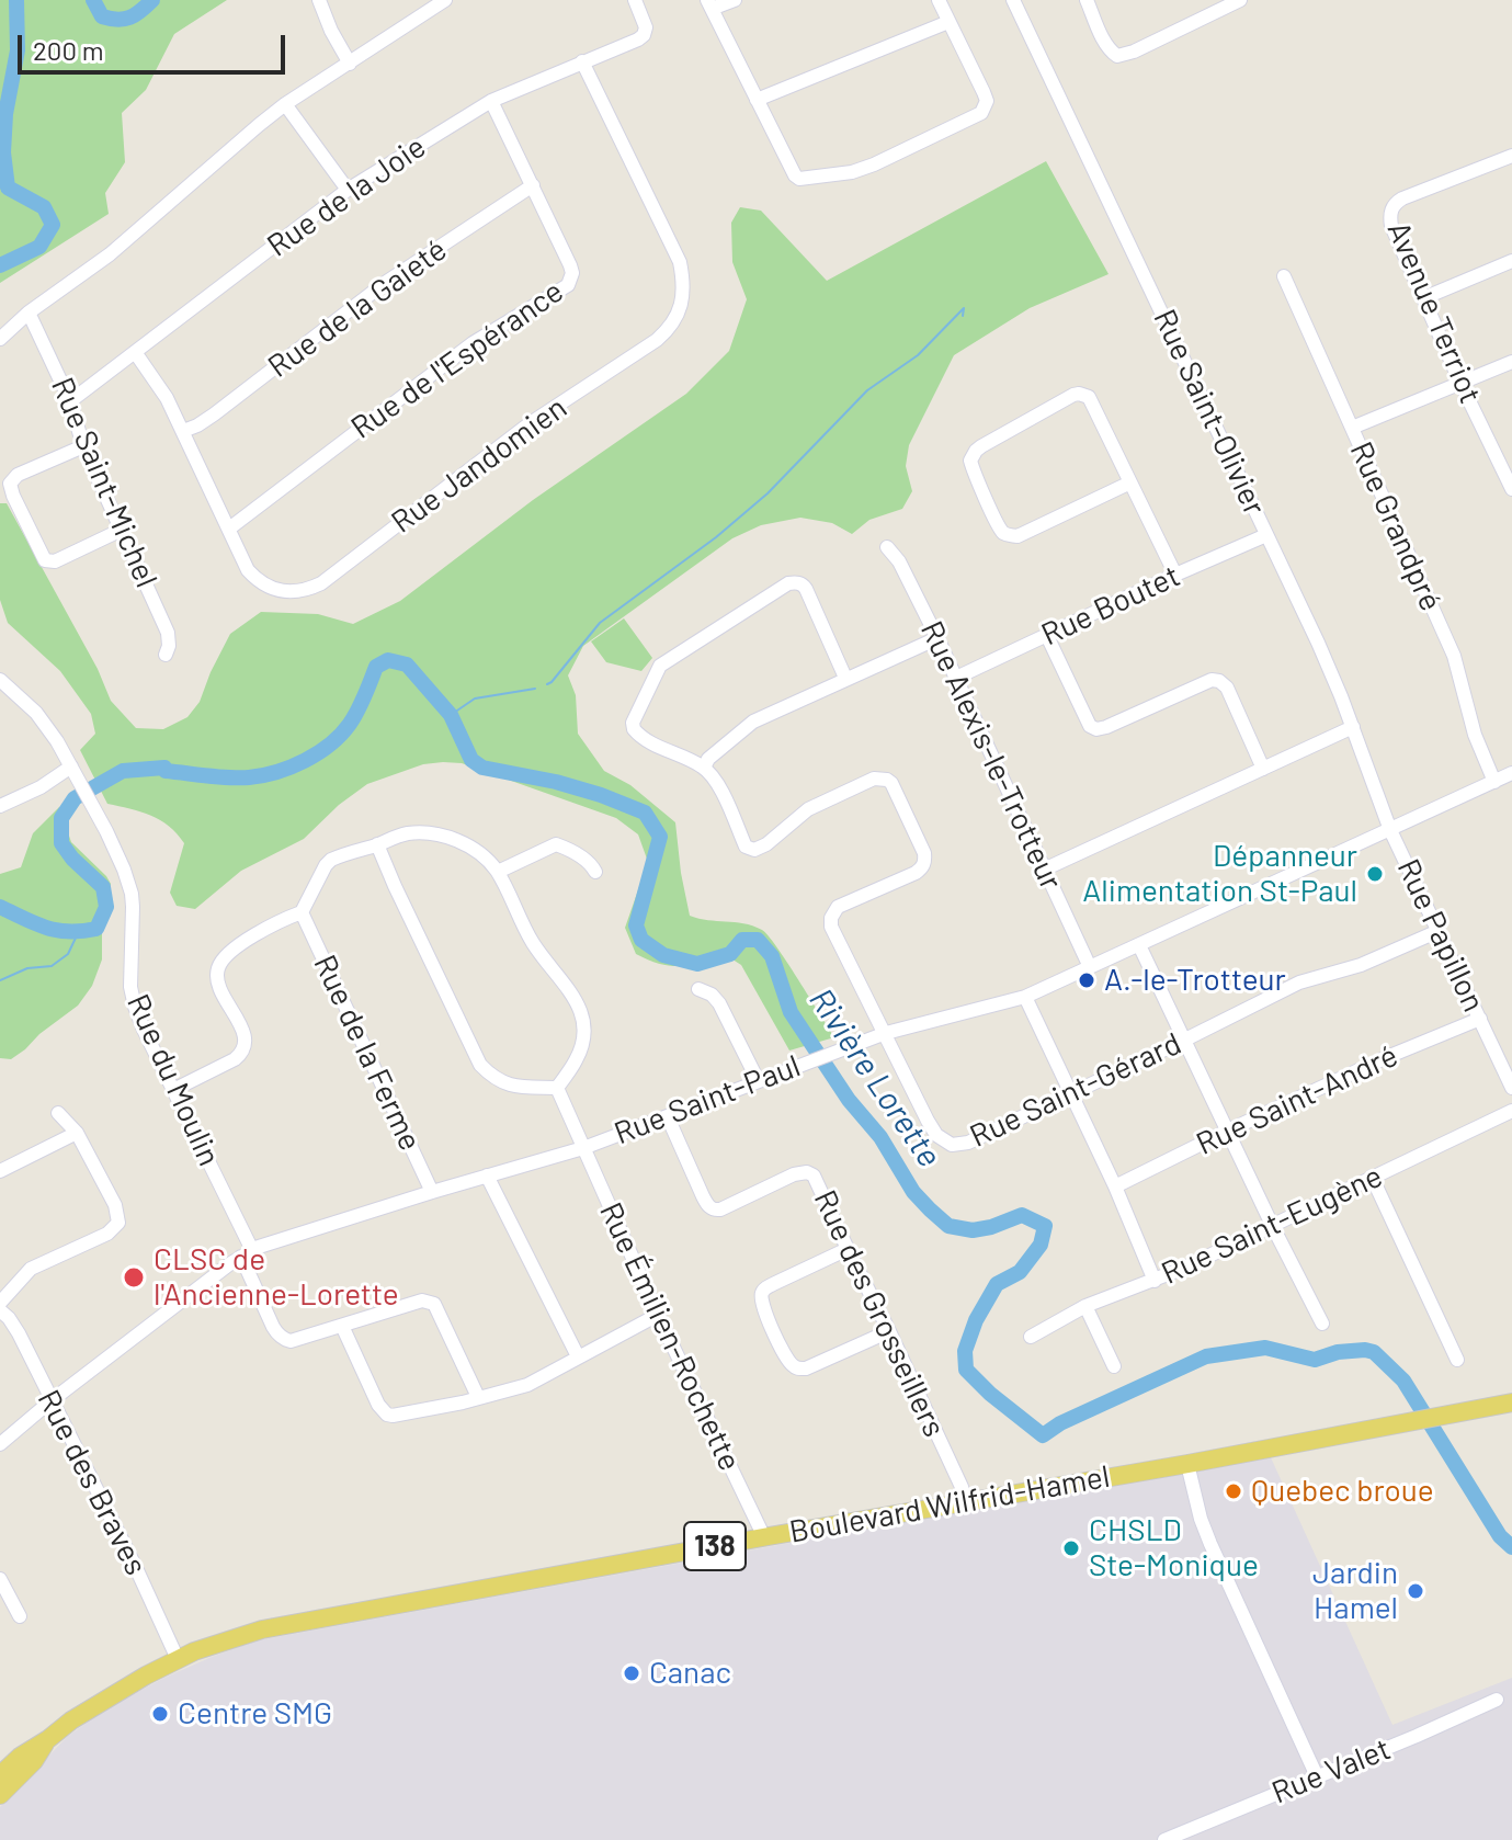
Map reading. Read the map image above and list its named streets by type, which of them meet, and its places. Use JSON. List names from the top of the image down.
{
  "streets": {
    "main road": ["Boulevard Wilfrid-Hamel", "138"],
    "street": [
      "Rue de la Joie",
      "Rue de la Gaieté",
      "Avenue Terriot",
      "Rue de l'Espérance",
      "Rue Saint-Olivier",
      "Rue Jandomien",
      "Rue Saint-Michel",
      "Rue Grandpré",
      "Rue Boutet",
      "Rue Alexis-le-Trotteur",
      "Rue Papillon",
      "Rue de la Ferme",
      "Rue du Moulin",
      "Rue Saint-Gérard",
      "Rue Saint-Paul",
      "Rue Saint-André",
      "Rue Saint-Eugène",
      "Rue des Grosseillers",
      "Rue Émilien-Rochette",
      "Rue des Braves",
      "Rue Valet"
    ]
  },
  "crossings": [
    ["Rue de la Joie", "Rue de l'Espérance"],
    ["Rue de la Joie", "Rue Jandomien"],
    ["Rue de la Joie", "Rue Saint-Michel"],
    ["Rue de la Gaieté", "Rue de l'Espérance"],
    ["Rue de la Gaieté", "Rue Jandomien"],
    ["Rue de l'Espérance", "Rue Jandomien"],
    ["Rue Saint-Olivier", "Rue Boutet"],
    ["Rue Saint-Olivier", "Rue Papillon"],
    ["Rue Saint-Olivier", "Rue Saint-Paul"],
    ["Rue Grandpré", "Rue Saint-Paul"],
    ["Rue Boutet", "Rue Alexis-le-Trotteur"],
    ["Rue Alexis-le-Trotteur", "Rue Saint-Paul"],
    ["Rue Papillon", "Rue Saint-Gérard"],
    ["Rue Papillon", "Rue Saint-Paul"],
    ["Rue Papillon", "Rue Saint-André"],
    ["Rue de la Ferme", "Rue Saint-Paul"],
    ["Rue du Moulin", "Rue Saint-Paul"],
    ["Rue Saint-Gérard", "Rue Saint-Paul"],
    ["Rue Saint-Paul", "Rue des Grosseillers"],
    ["Rue Saint-Paul", "Rue Émilien-Rochette"],
    ["Rue Saint-Paul", "Rue des Braves"],
    ["Rue des Grosseillers", "Boulevard Wilfrid-Hamel"],
    ["Rue Émilien-Rochette", "Boulevard Wilfrid-Hamel"],
    ["Rue des Braves", "Boulevard Wilfrid-Hamel"]
  ],
  "water": ["Rivière Lorette"],
  "places": [
    "Dépanneur Alimentation St-Paul",
    "A.-le-Trotteur",
    "CLSC de l'Ancienne-Lorette",
    "Quebec broue",
    "CHSLD Ste-Monique",
    "Jardin Hamel",
    "Canac",
    "Centre SMG"
  ],
  "scale_bar": "200 m"
}
